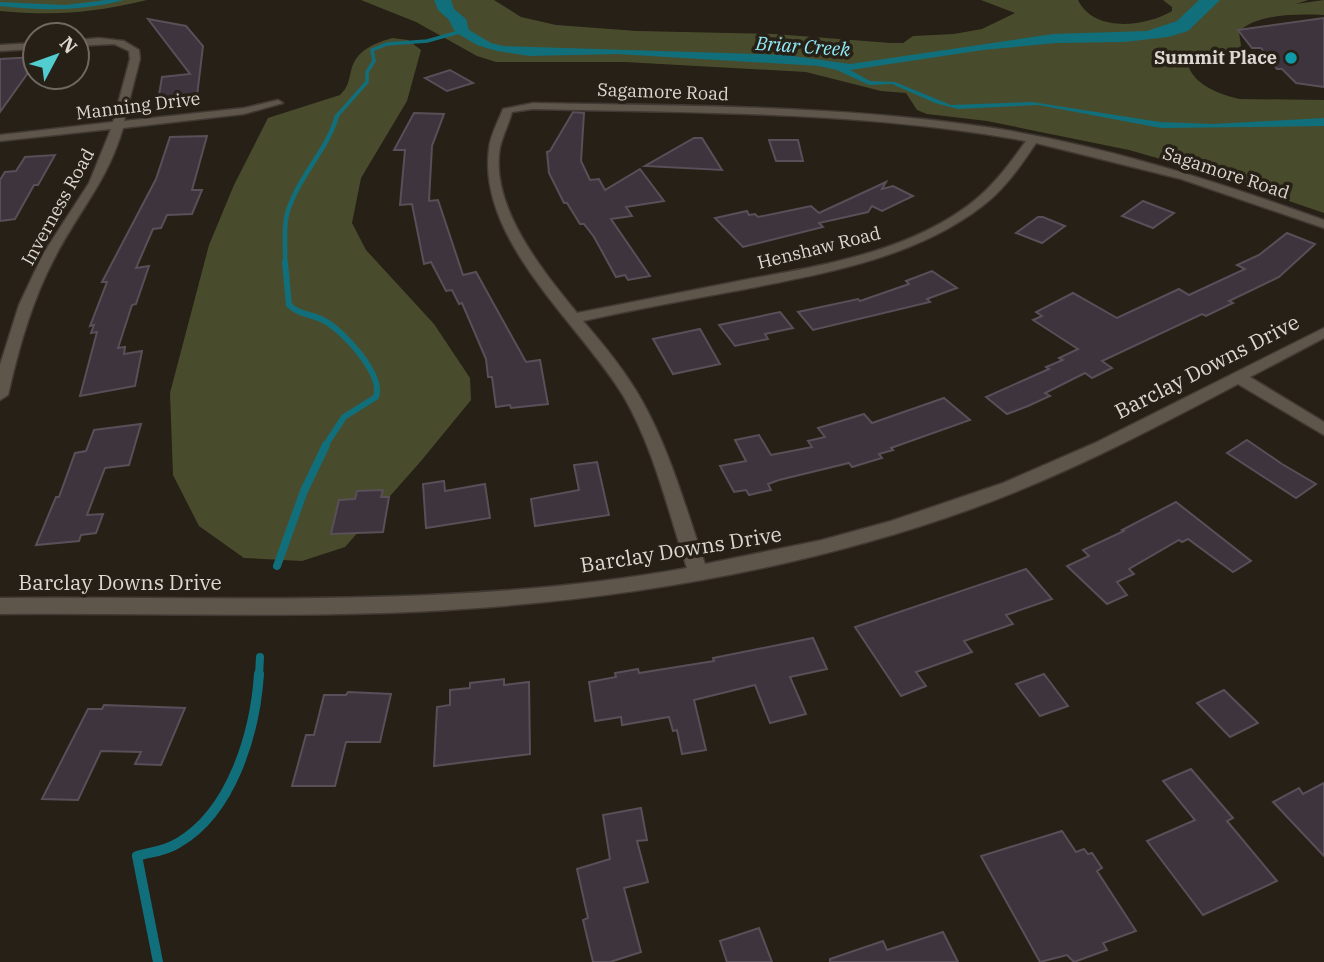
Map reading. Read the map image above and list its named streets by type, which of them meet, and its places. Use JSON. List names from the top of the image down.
{
  "streets": {
    "street": [
      "Sagamore Road",
      "Manning Drive",
      "Inverness Road",
      "Henshaw Road",
      "Barclay Downs Drive"
    ]
  },
  "crossings": [
    ["Sagamore Road", "Henshaw Road"],
    ["Sagamore Road", "Barclay Downs Drive"],
    ["Manning Drive", "Inverness Road"]
  ],
  "water": ["Briar Creek"],
  "places": ["Summit Place"],
  "north": "top right"
}
